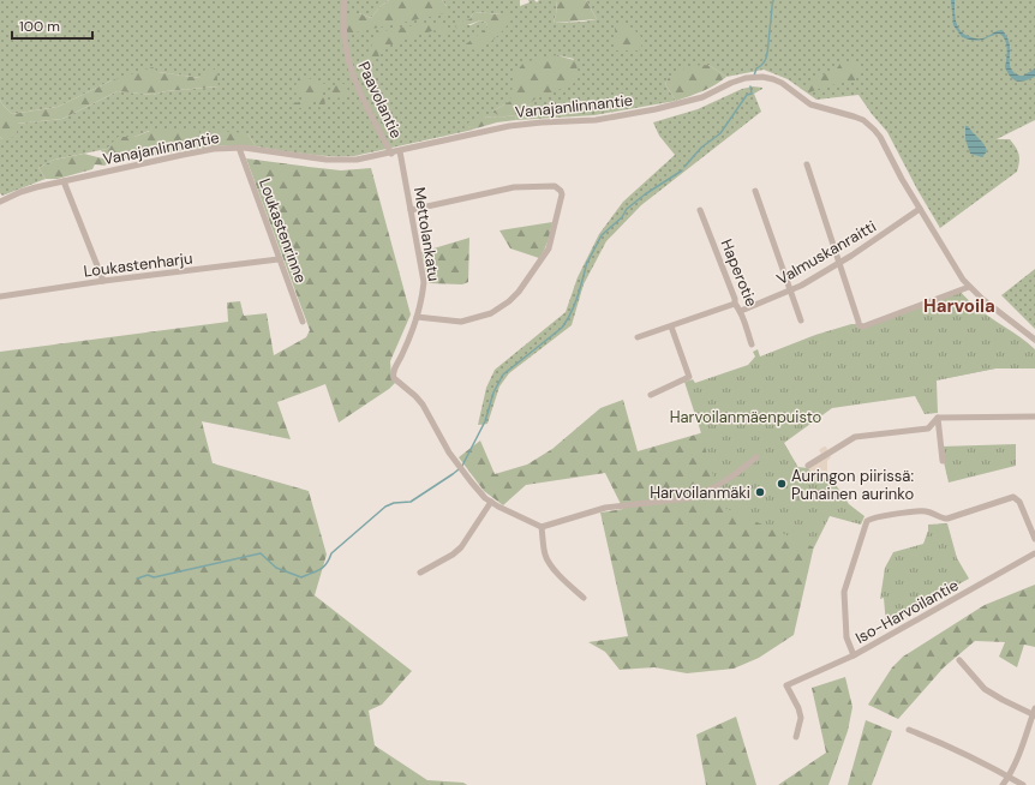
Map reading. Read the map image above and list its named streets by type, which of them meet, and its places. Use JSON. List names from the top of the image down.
{
  "streets": {
    "street": [
      "Paavolantie",
      "Vanajanlinnantie",
      "Loukastenrinne",
      "Mettolankatu",
      "Valmuskanraitti",
      "Loukastenharju",
      "Haperotie",
      "Iso-Harvoilantie"
    ]
  },
  "crossings": [
    ["Paavolantie", "Vanajanlinnantie"],
    ["Vanajanlinnantie", "Loukastenrinne"],
    ["Vanajanlinnantie", "Mettolankatu"],
    ["Vanajanlinnantie", "Valmuskanraitti"],
    ["Loukastenrinne", "Loukastenharju"],
    ["Valmuskanraitti", "Haperotie"]
  ],
  "districts": ["Harvoila"],
  "parks": ["Harvoilanmäenpuisto"],
  "places": ["Auringon piirissä: Punainen aurinko", "Harvoilanmäki"],
  "scale_bar": "100 m"
}
